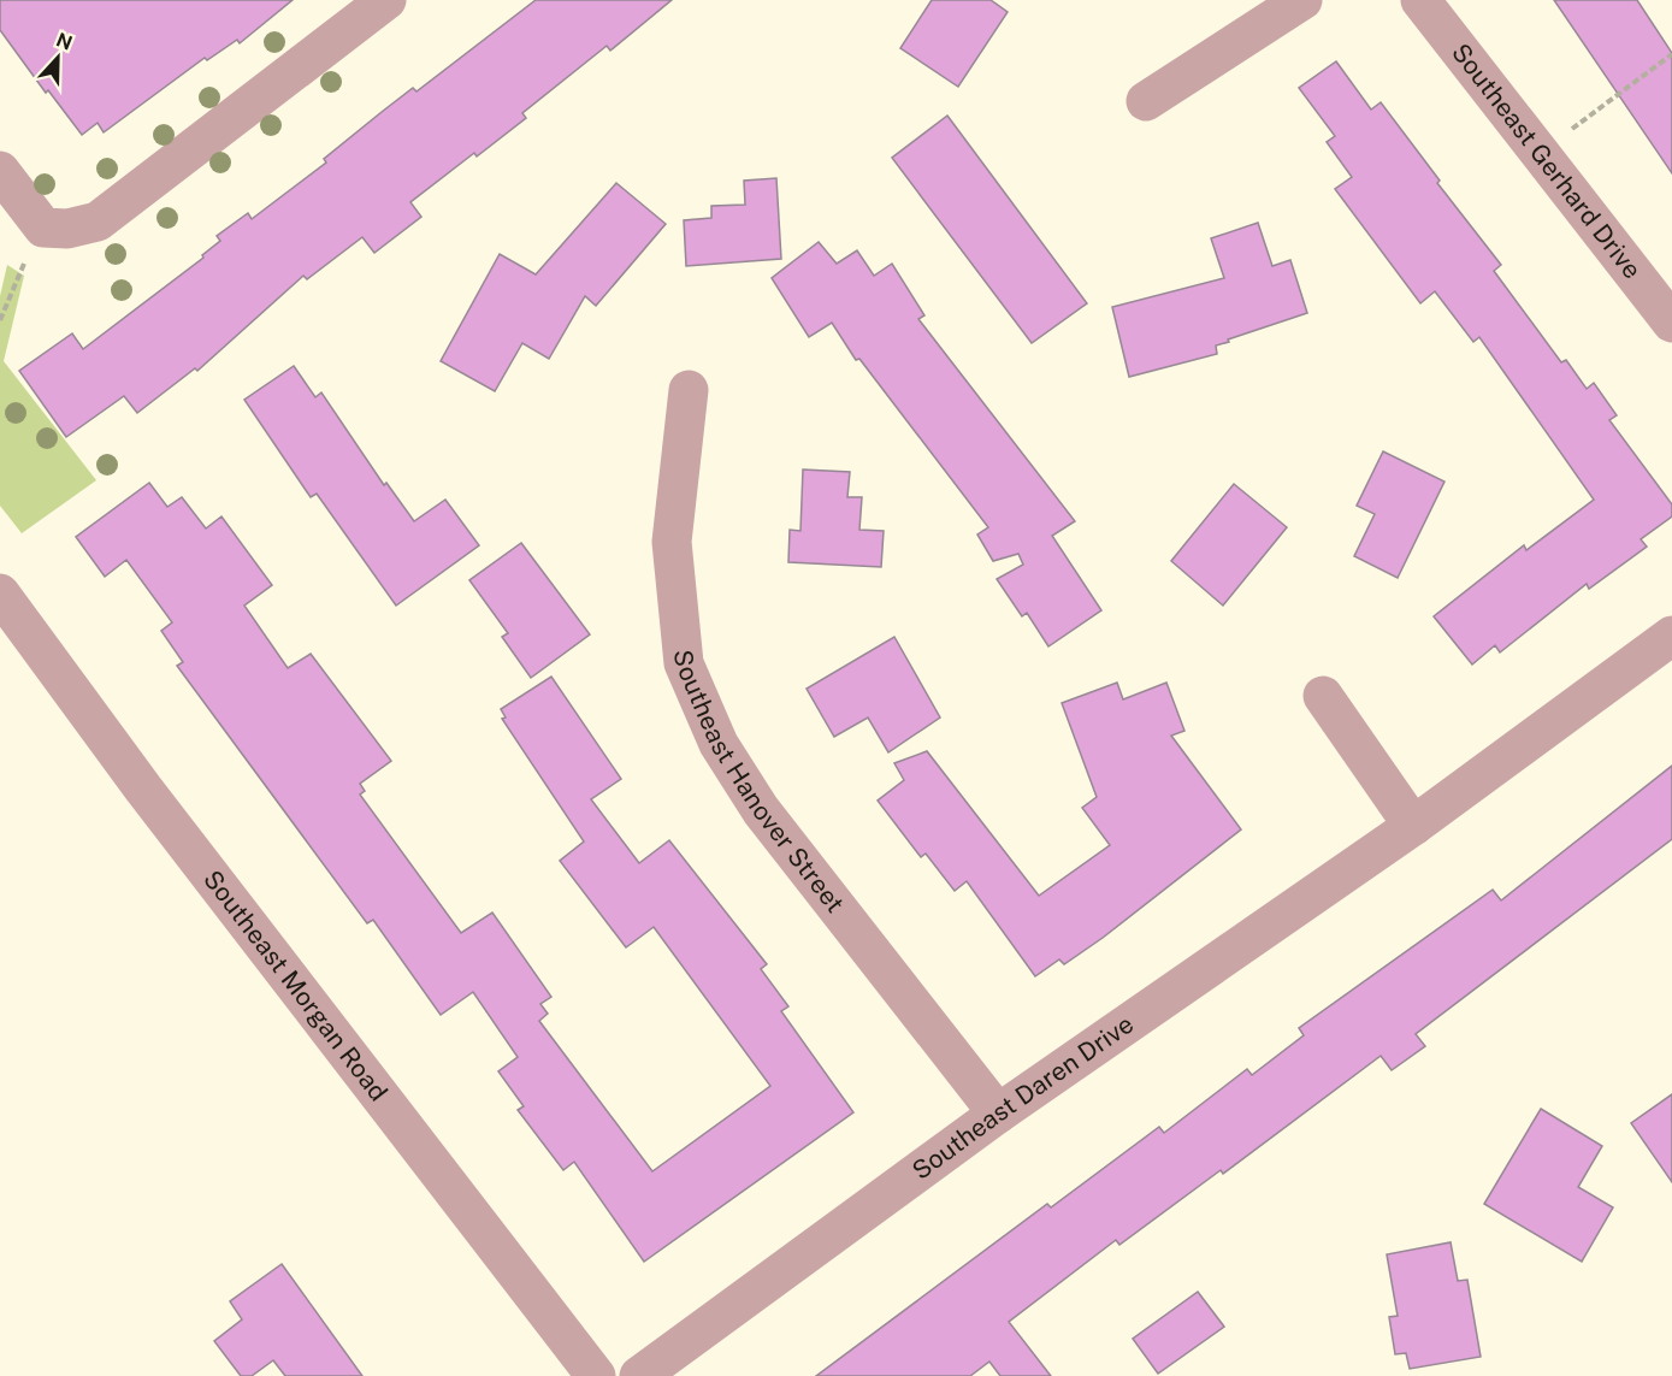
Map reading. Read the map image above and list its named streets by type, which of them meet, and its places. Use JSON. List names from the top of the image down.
{
  "streets": {
    "street": [
      "Southeast Gerhard Drive",
      "Southeast Hanover Street",
      "Southeast Morgan Road",
      "Southeast Daren Drive"
    ]
  },
  "crossings": [
    ["Southeast Hanover Street", "Southeast Daren Drive"]
  ],
  "north": "top"
}
